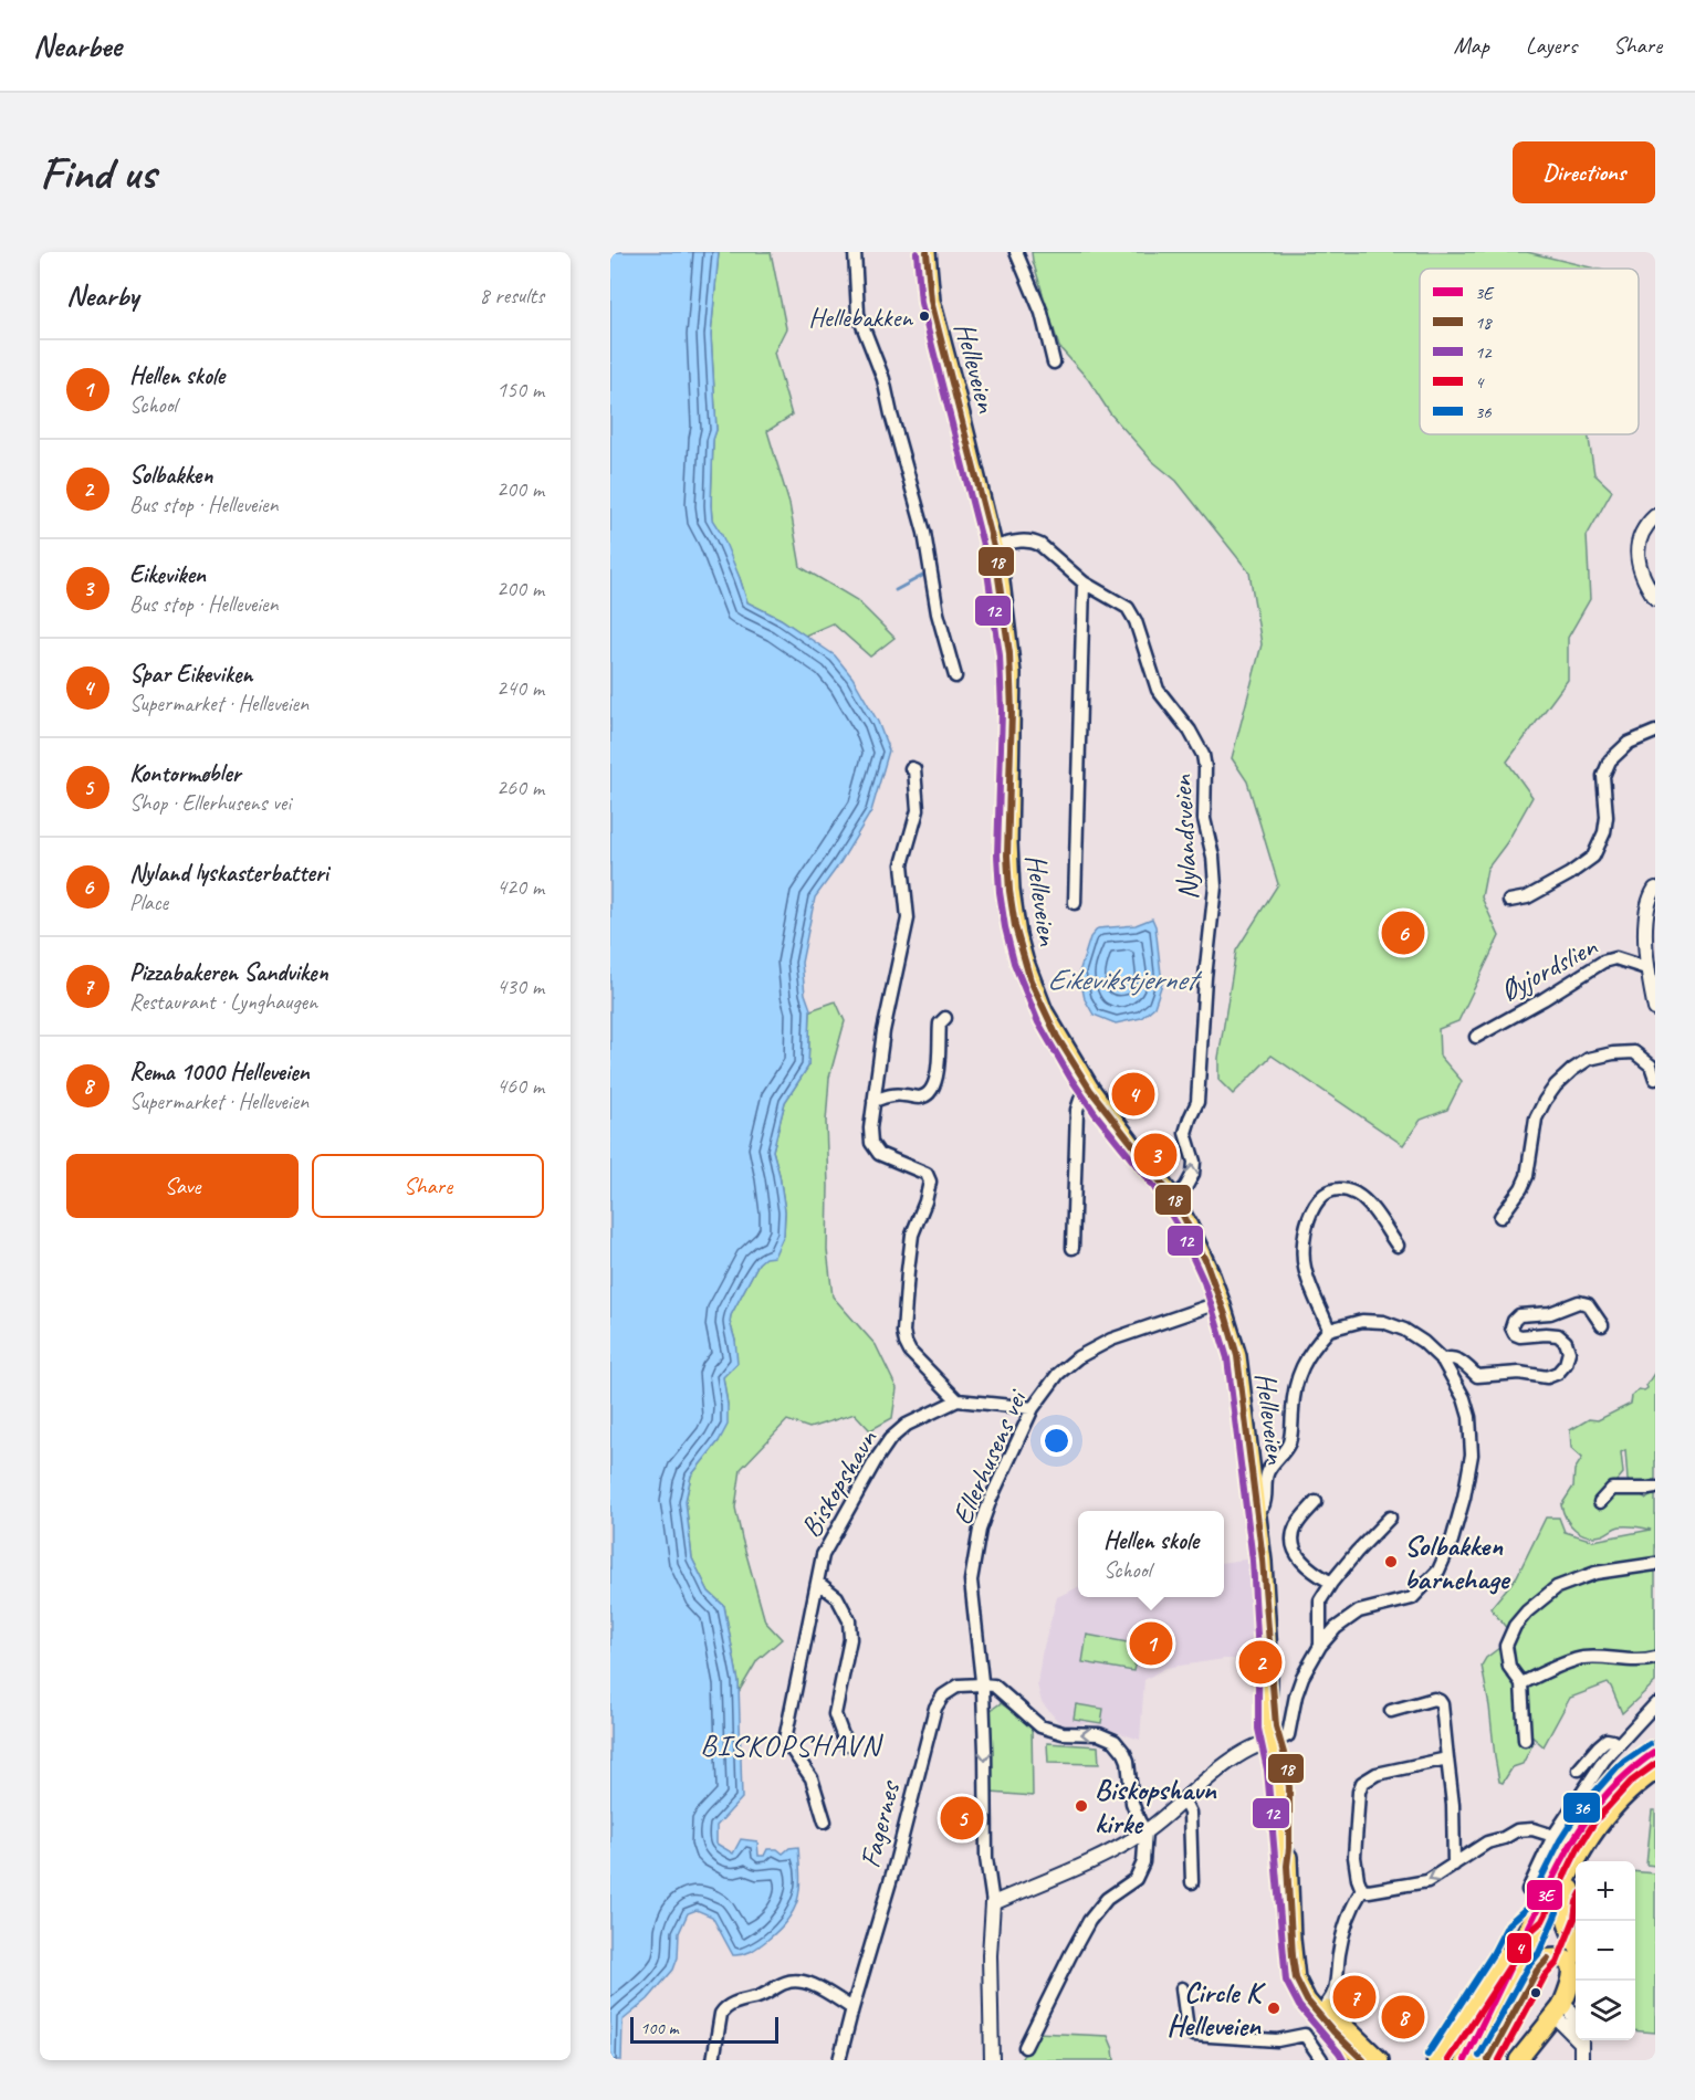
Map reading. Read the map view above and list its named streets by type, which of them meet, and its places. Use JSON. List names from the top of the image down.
{
  "streets": {
    "main road": ["Helleveien"],
    "street": [
      "Nylandsveien",
      "Øyjordslien",
      "Ellerhusens vei",
      "Biskopshavn",
      "Fagernes"
    ]
  },
  "crossings": [
    ["Helleveien", "Nylandsveien"],
    ["Helleveien", "Ellerhusens vei"],
    ["Ellerhusens vei", "Fagernes"]
  ],
  "one_way": ["Nylandsveien"],
  "districts": ["BISKOPSHAVN"],
  "water": ["Eikevikstjernet"],
  "places": [
    "Hellebakken",
    "Solbakken barnehage",
    "Biskopshavn kirke",
    "Circle K Helleveien"
  ],
  "lines": [
    "transit line 18",
    "transit line 12",
    "transit line 36",
    "transit line 3E",
    "transit line 4"
  ],
  "legend": [
    "3E",
    "18",
    "12",
    "4",
    "36"
  ],
  "scale_bar": "100 m",
  "page": {
    "header": "Nearbee",
    "nav": ["Map", "Layers", "Share"],
    "buttons": [
      "Directions",
      ["Save", "Share"]
    ],
    "title": "Find us",
    "heading": ["Nearby", "8 results"],
    "list": [
      {
        "mark": "1",
        "name": "Hellen skole",
        "note": "School",
        "value": "150 m"
      },
      {
        "mark": "2",
        "name": "Solbakken",
        "note": "Bus stop · Helleveien",
        "value": "200 m"
      },
      {
        "mark": "3",
        "name": "Eikeviken",
        "note": "Bus stop · Helleveien",
        "value": "200 m"
      },
      {
        "mark": "4",
        "name": "Spar Eikeviken",
        "note": "Supermarket · Helleveien",
        "value": "240 m"
      },
      {
        "mark": "5",
        "name": "Kontormøbler",
        "note": "Shop · Ellerhusens vei",
        "value": "260 m"
      },
      {
        "mark": "6",
        "name": "Nyland lyskasterbatteri",
        "note": "Place",
        "value": "420 m"
      },
      {
        "mark": "7",
        "name": "Pizzabakeren Sandviken",
        "note": "Restaurant · Lynghaugen",
        "value": "430 m"
      },
      {
        "mark": "8",
        "name": "Rema 1000 Helleveien",
        "note": "Supermarket · Helleveien",
        "value": "460 m"
      }
    ],
    "pins": [
      "6",
      "4",
      "3",
      "1",
      "2",
      "5",
      "7",
      "8"
    ],
    "popup": ["Hellen skole", "School"],
    "map_buttons": ["+", "−"],
    "scale": "100 m"
  }
}
